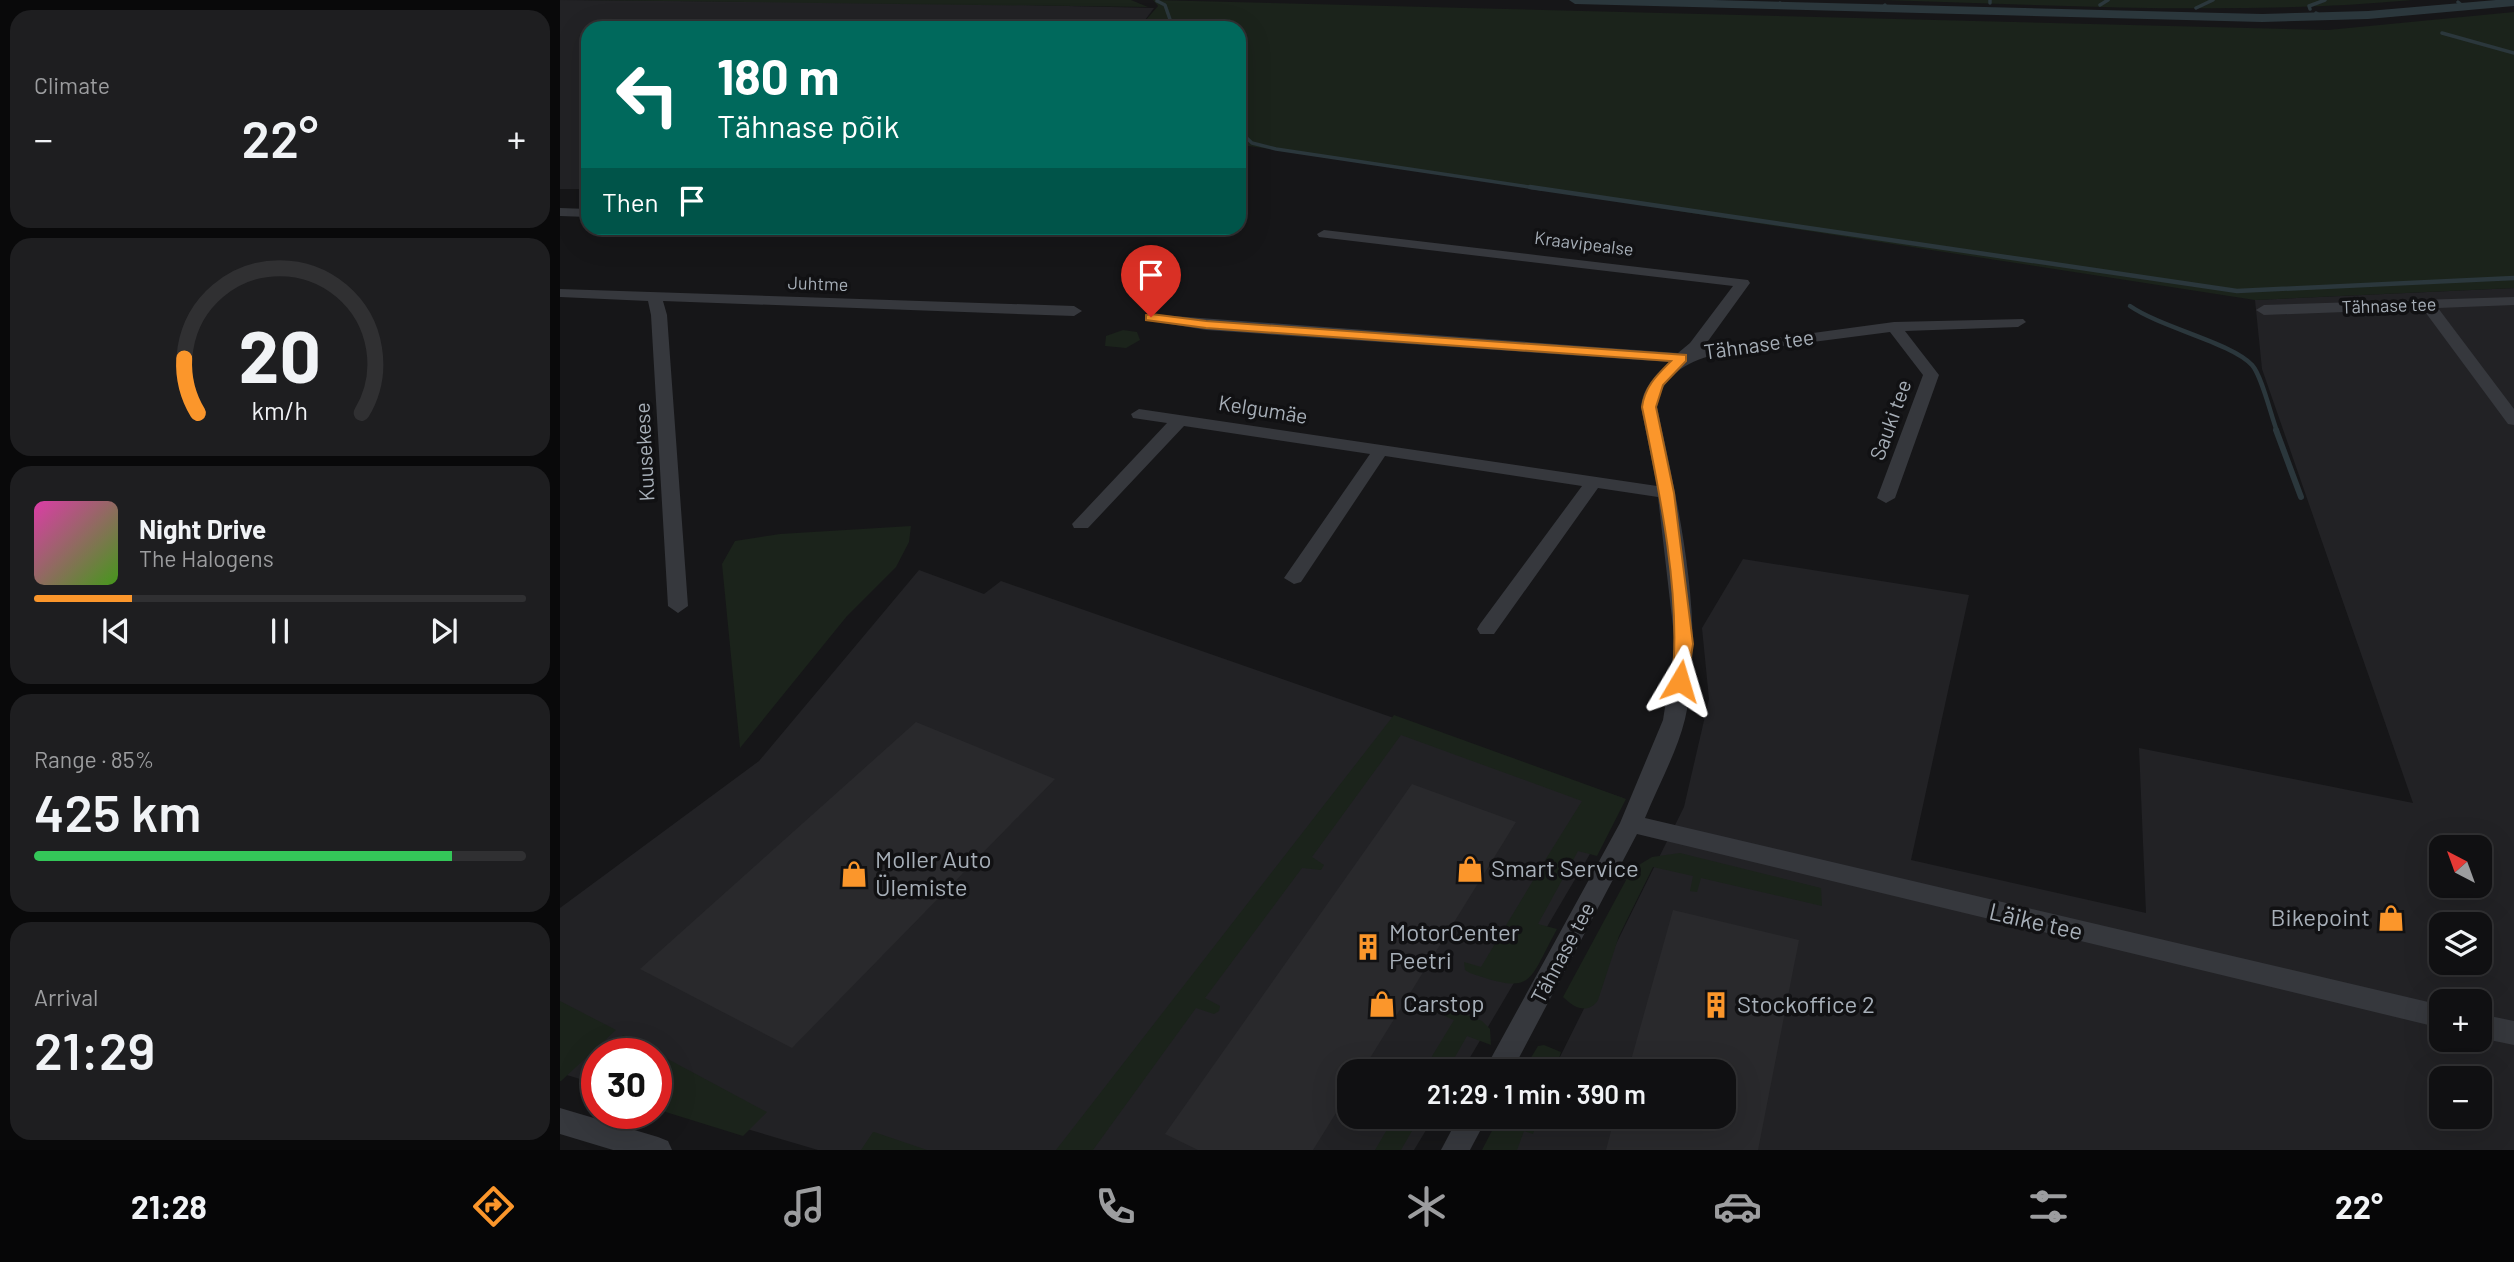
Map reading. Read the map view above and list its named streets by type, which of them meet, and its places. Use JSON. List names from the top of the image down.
{
  "streets": {
    "street": [
      "Kraavipealse",
      "Juhtme",
      "Tähnase tee",
      "Kelgumäe",
      "Sauki tee",
      "Kuusekese",
      "Läike tee"
    ]
  },
  "crossings": [
    ["Kraavipealse", "Tähnase tee"],
    ["Juhtme", "Kuusekese"],
    ["Tähnase tee", "Kelgumäe"],
    ["Tähnase tee", "Sauki tee"],
    ["Tähnase tee", "Läike tee"]
  ],
  "places": {
    "shop": [
      "Smart Service",
      "Moller Auto Ülemiste",
      "Bikepoint",
      "Carstop"
    ],
    "building": ["MotorCenter Peetri", "Stockoffice 2"]
  },
  "north": "top left",
  "page": {
    "tile": [
      "Climate",
      ["Range · 85%", "425 km"],
      ["Arrival", "21:29"]
    ],
    "turn": ["180 m", "Tähnase põik"],
    "heat": ["−", "22°", "+"],
    "then": "Then",
    "song": ["Night Drive", "The Halogens"],
    "map_buttons": ["+", "−"],
    "limit": "30",
    "trip": "21:29 · 1 min · 390 m",
    "tabs": ["21:28", "22°"],
    "gauge": ["20", "km/h"]
  }
}
